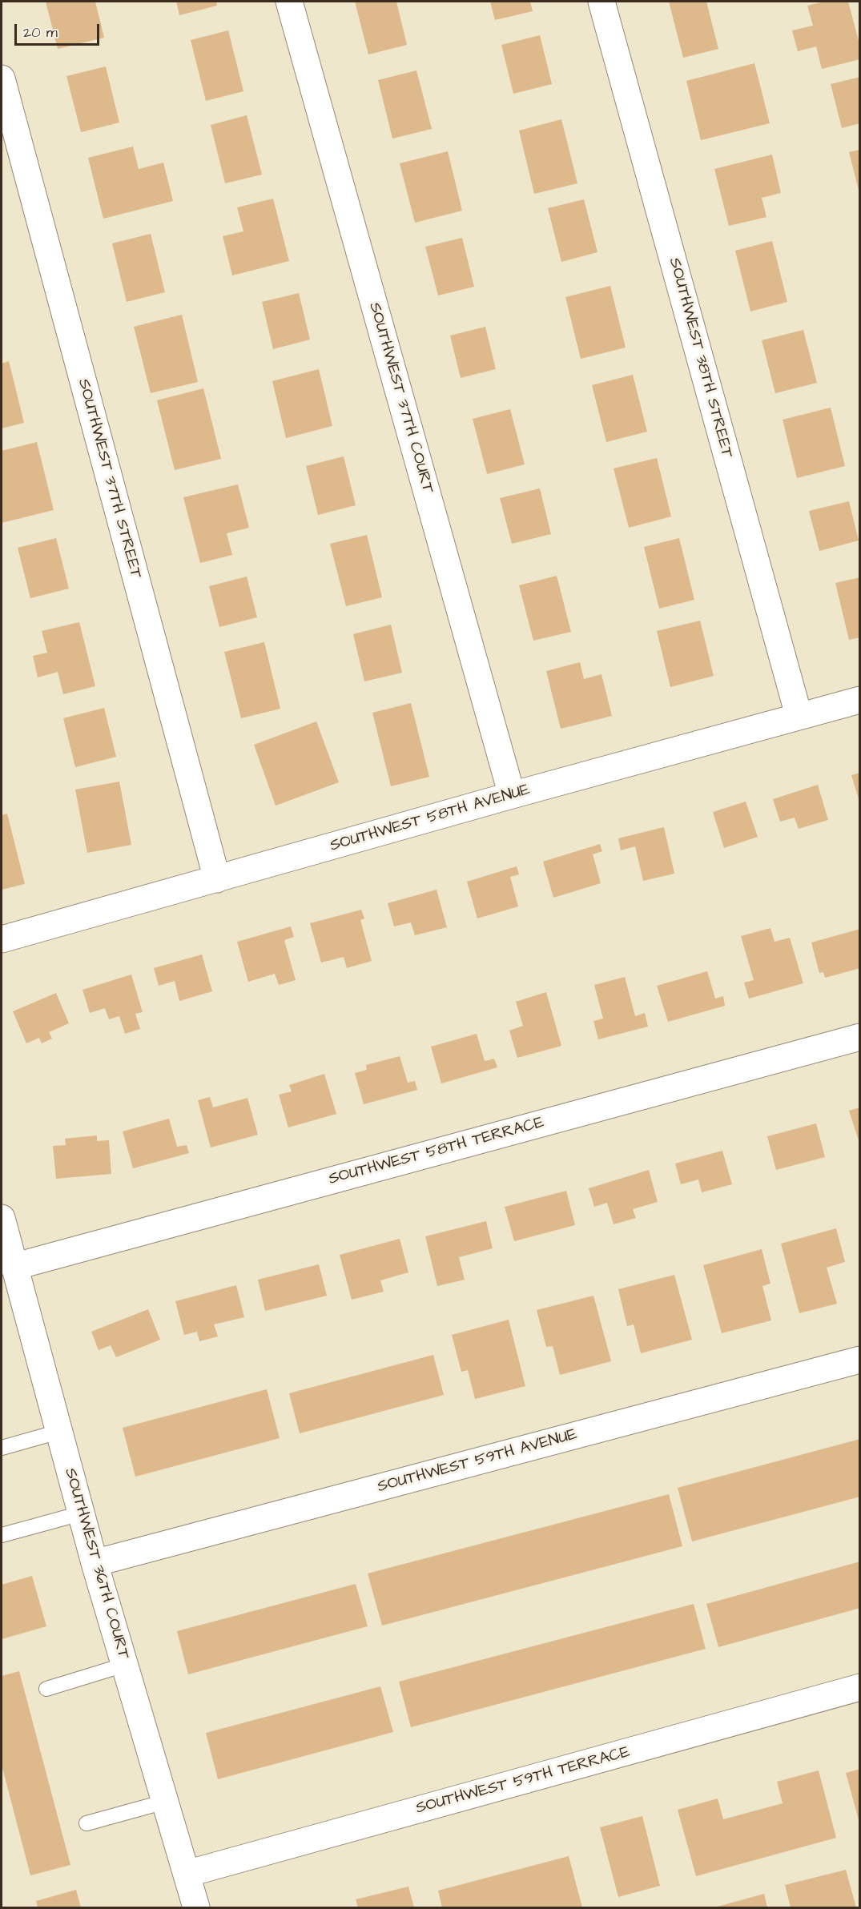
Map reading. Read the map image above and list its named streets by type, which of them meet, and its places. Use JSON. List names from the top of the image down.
{
  "streets": {
    "street": [
      "SOUTHWEST 38TH STREET",
      "SOUTHWEST 37TH COURT",
      "SOUTHWEST 37TH STREET",
      "SOUTHWEST 58TH AVENUE",
      "SOUTHWEST 58TH TERRACE",
      "SOUTHWEST 59TH AVENUE",
      "SOUTHWEST 36TH COURT",
      "SOUTHWEST 59TH TERRACE"
    ]
  },
  "crossings": [
    ["SOUTHWEST 38TH STREET", "SOUTHWEST 58TH AVENUE"],
    ["SOUTHWEST 37TH COURT", "SOUTHWEST 58TH AVENUE"],
    ["SOUTHWEST 37TH STREET", "SOUTHWEST 58TH AVENUE"],
    ["SOUTHWEST 58TH TERRACE", "SOUTHWEST 36TH COURT"],
    ["SOUTHWEST 59TH AVENUE", "SOUTHWEST 36TH COURT"],
    ["SOUTHWEST 36TH COURT", "SOUTHWEST 59TH TERRACE"]
  ],
  "scale_bar": "20 m"
}
